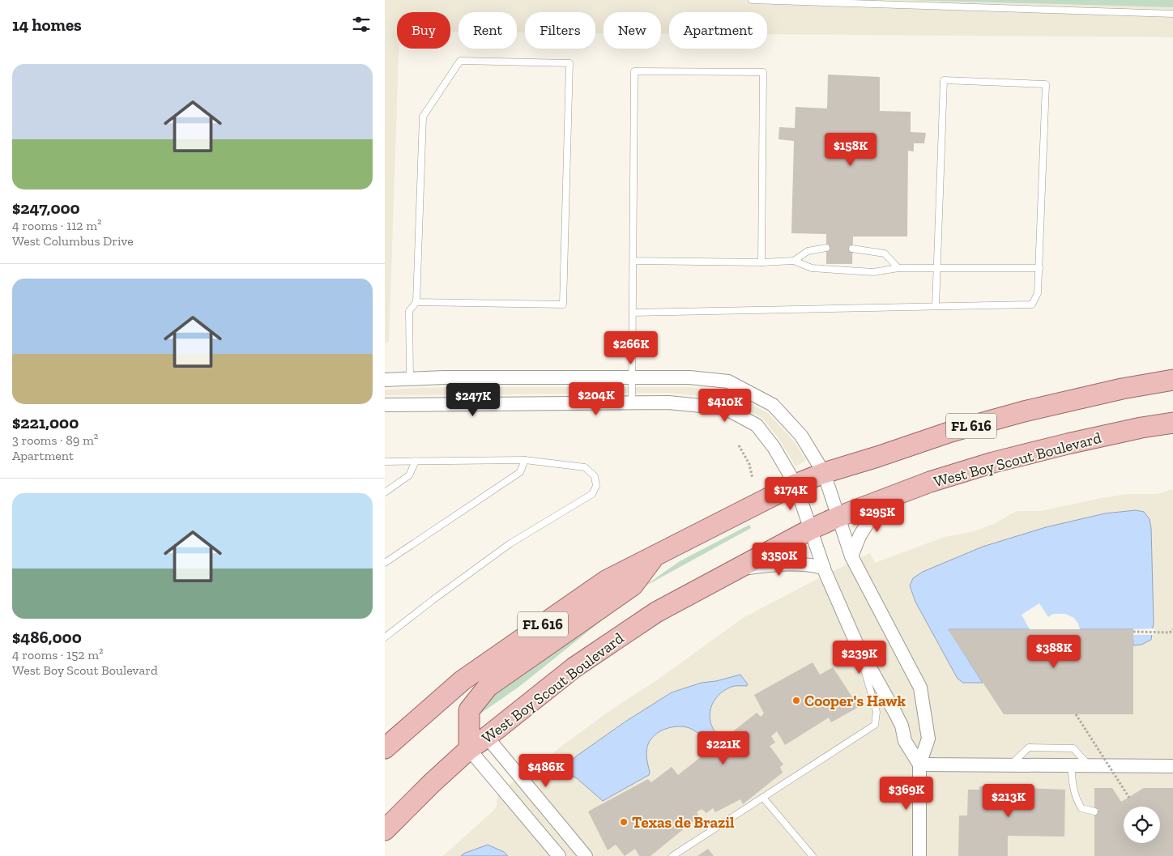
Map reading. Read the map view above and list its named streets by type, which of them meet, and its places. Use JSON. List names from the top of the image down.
{
  "streets": {
    "main road": ["FL 616", "West Boy Scout Boulevard"]
  },
  "places": ["Cooper's Hawk", "Texas de Brazil"],
  "page": {
    "heading": "14 homes",
    "chip": [
      "Buy",
      "Rent",
      "Filters",
      "New",
      "Apartment"
    ],
    "list": [
      {
        "name": "$247,000",
        "note": "4 rooms · 112 m² · West Columbus Drive"
      },
      {
        "name": "$221,000",
        "note": "3 rooms · 89 m² · Apartment"
      },
      {
        "name": "$486,000",
        "note": "4 rooms · 152 m² · West Boy Scout Boulevard"
      }
    ],
    "price": [
      "$158K",
      "$266K",
      "$204K",
      "$247K",
      "$410K",
      "$174K",
      "$295K",
      "$350K",
      "$388K",
      "$239K",
      "$221K",
      "$486K",
      "$369K",
      "$213K"
    ]
  }
}
